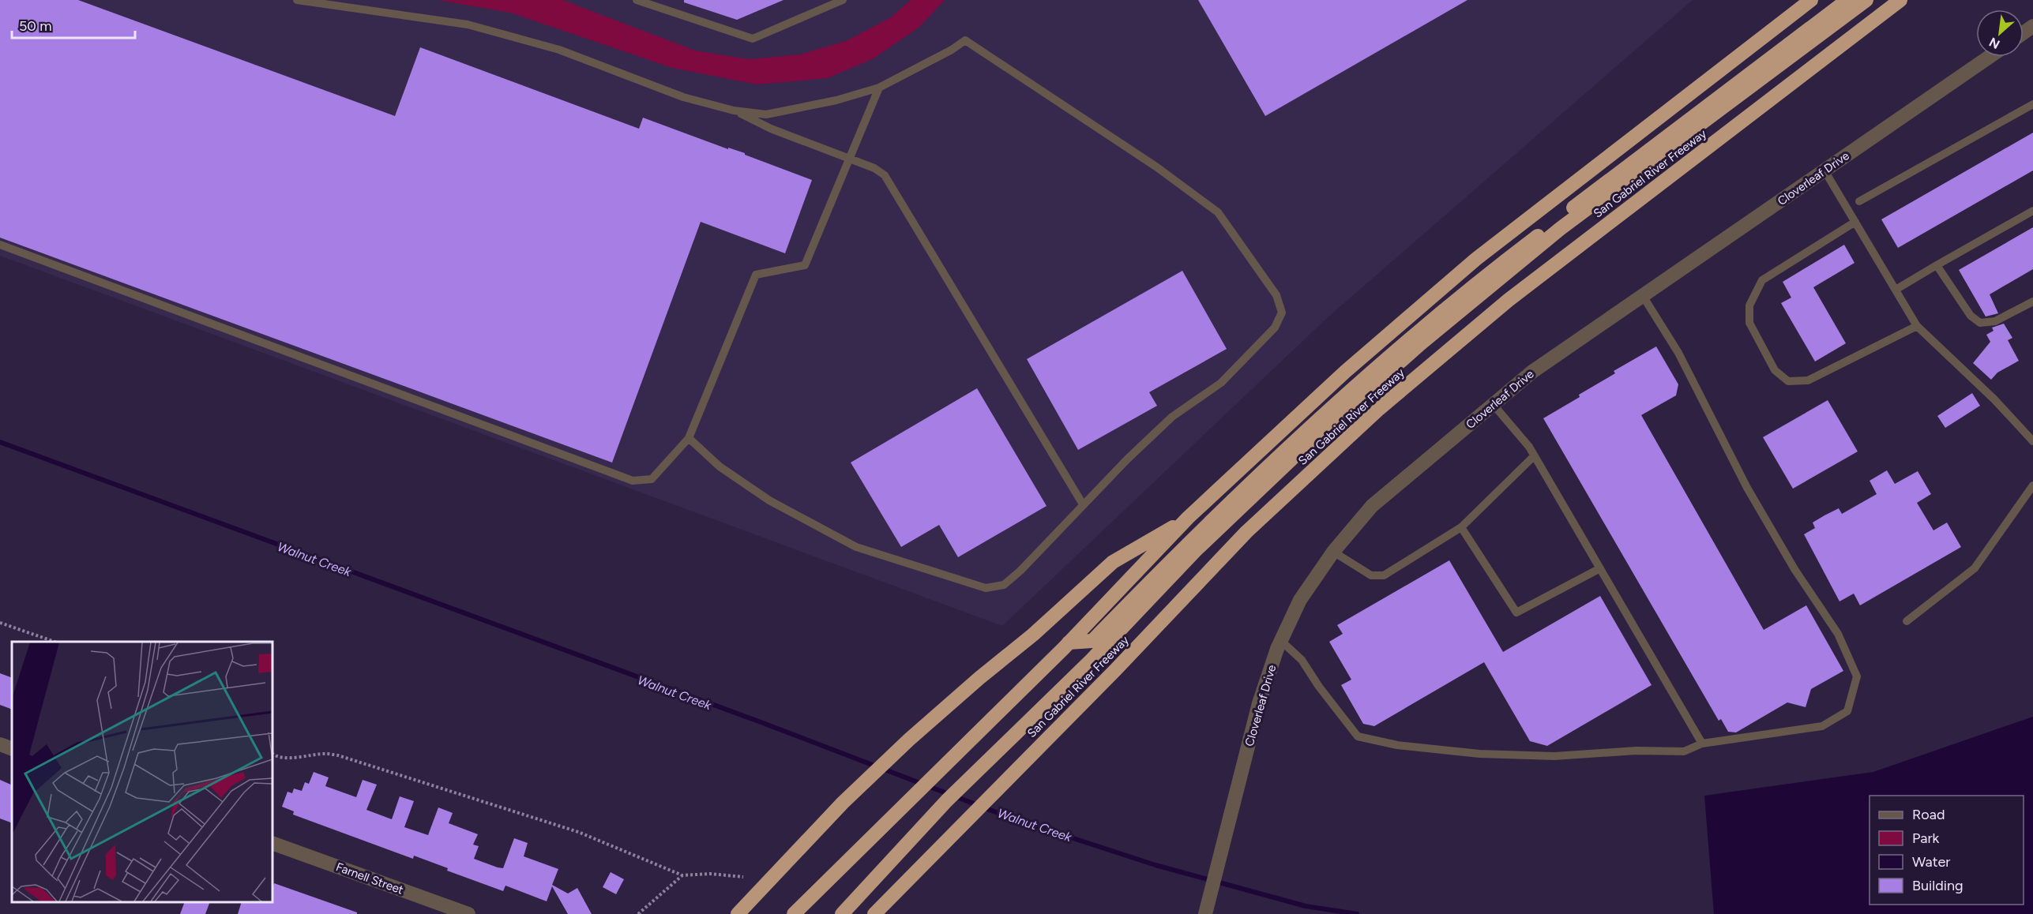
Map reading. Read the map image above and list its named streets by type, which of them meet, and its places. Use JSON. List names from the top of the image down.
{
  "streets": {
    "highway": ["San Gabriel River Freeway"],
    "street": ["Cloverleaf Drive", "Farnell Street"]
  },
  "water": ["Walnut Creek"],
  "legend": [
    "Road",
    "Park",
    "Water",
    "Building"
  ],
  "scale_bar": "50 m",
  "north": "bottom left"
}
